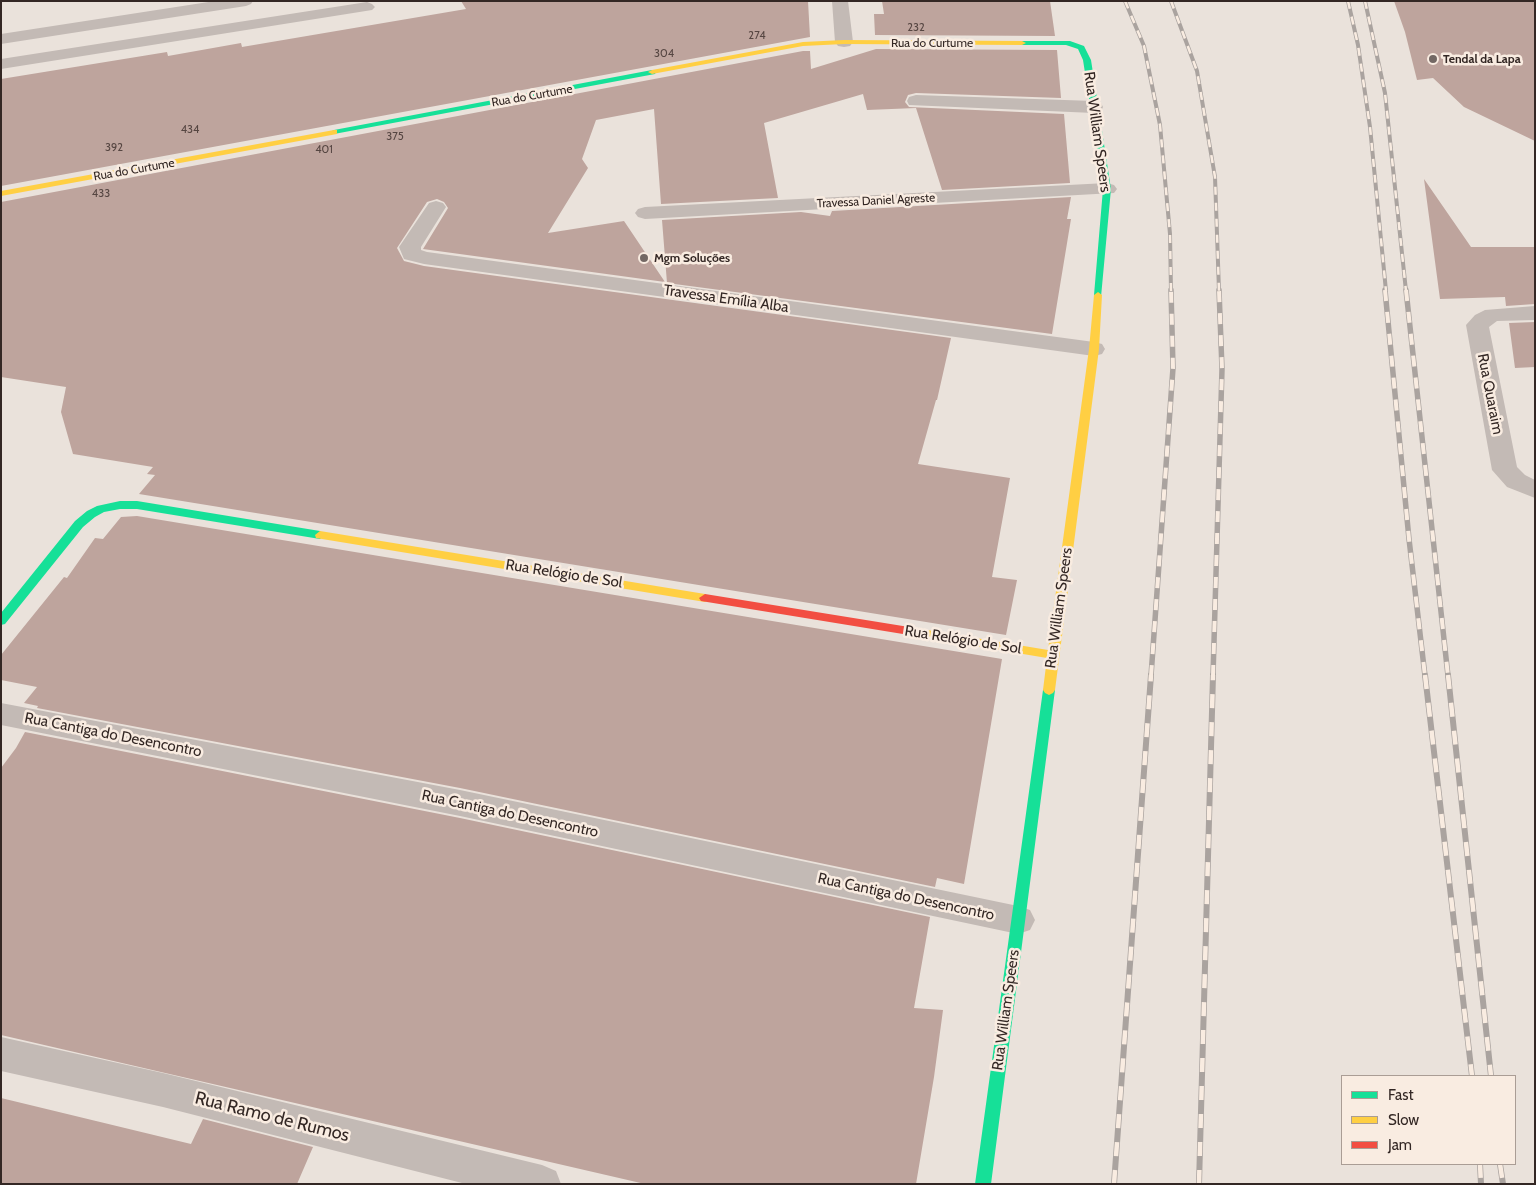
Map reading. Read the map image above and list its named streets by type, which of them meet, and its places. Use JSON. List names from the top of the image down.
{
  "streets": {
    "street": [
      "Rua do Curtume",
      "Rua William Speers",
      "Travessa Daniel Agreste",
      "Travessa Emília Alba",
      "Rua Quaraim",
      "Rua Relógio de Sol",
      "Rua Cantiga do Desencontro",
      "Rua Ramo de Rumos"
    ]
  },
  "crossings": [
    ["Rua do Curtume", "Rua William Speers"],
    ["Rua William Speers", "Travessa Daniel Agreste"],
    ["Rua William Speers", "Travessa Emília Alba"],
    ["Rua William Speers", "Rua Relógio de Sol"],
    ["Rua William Speers", "Rua Cantiga do Desencontro"]
  ],
  "places": ["Tendal da Lapa", "Mgm Soluções"],
  "house_numbers": [
    "232",
    "274",
    "304",
    "434",
    "375",
    "392",
    "401",
    "433"
  ],
  "legend": ["Fast", "Slow", "Jam"]
}
